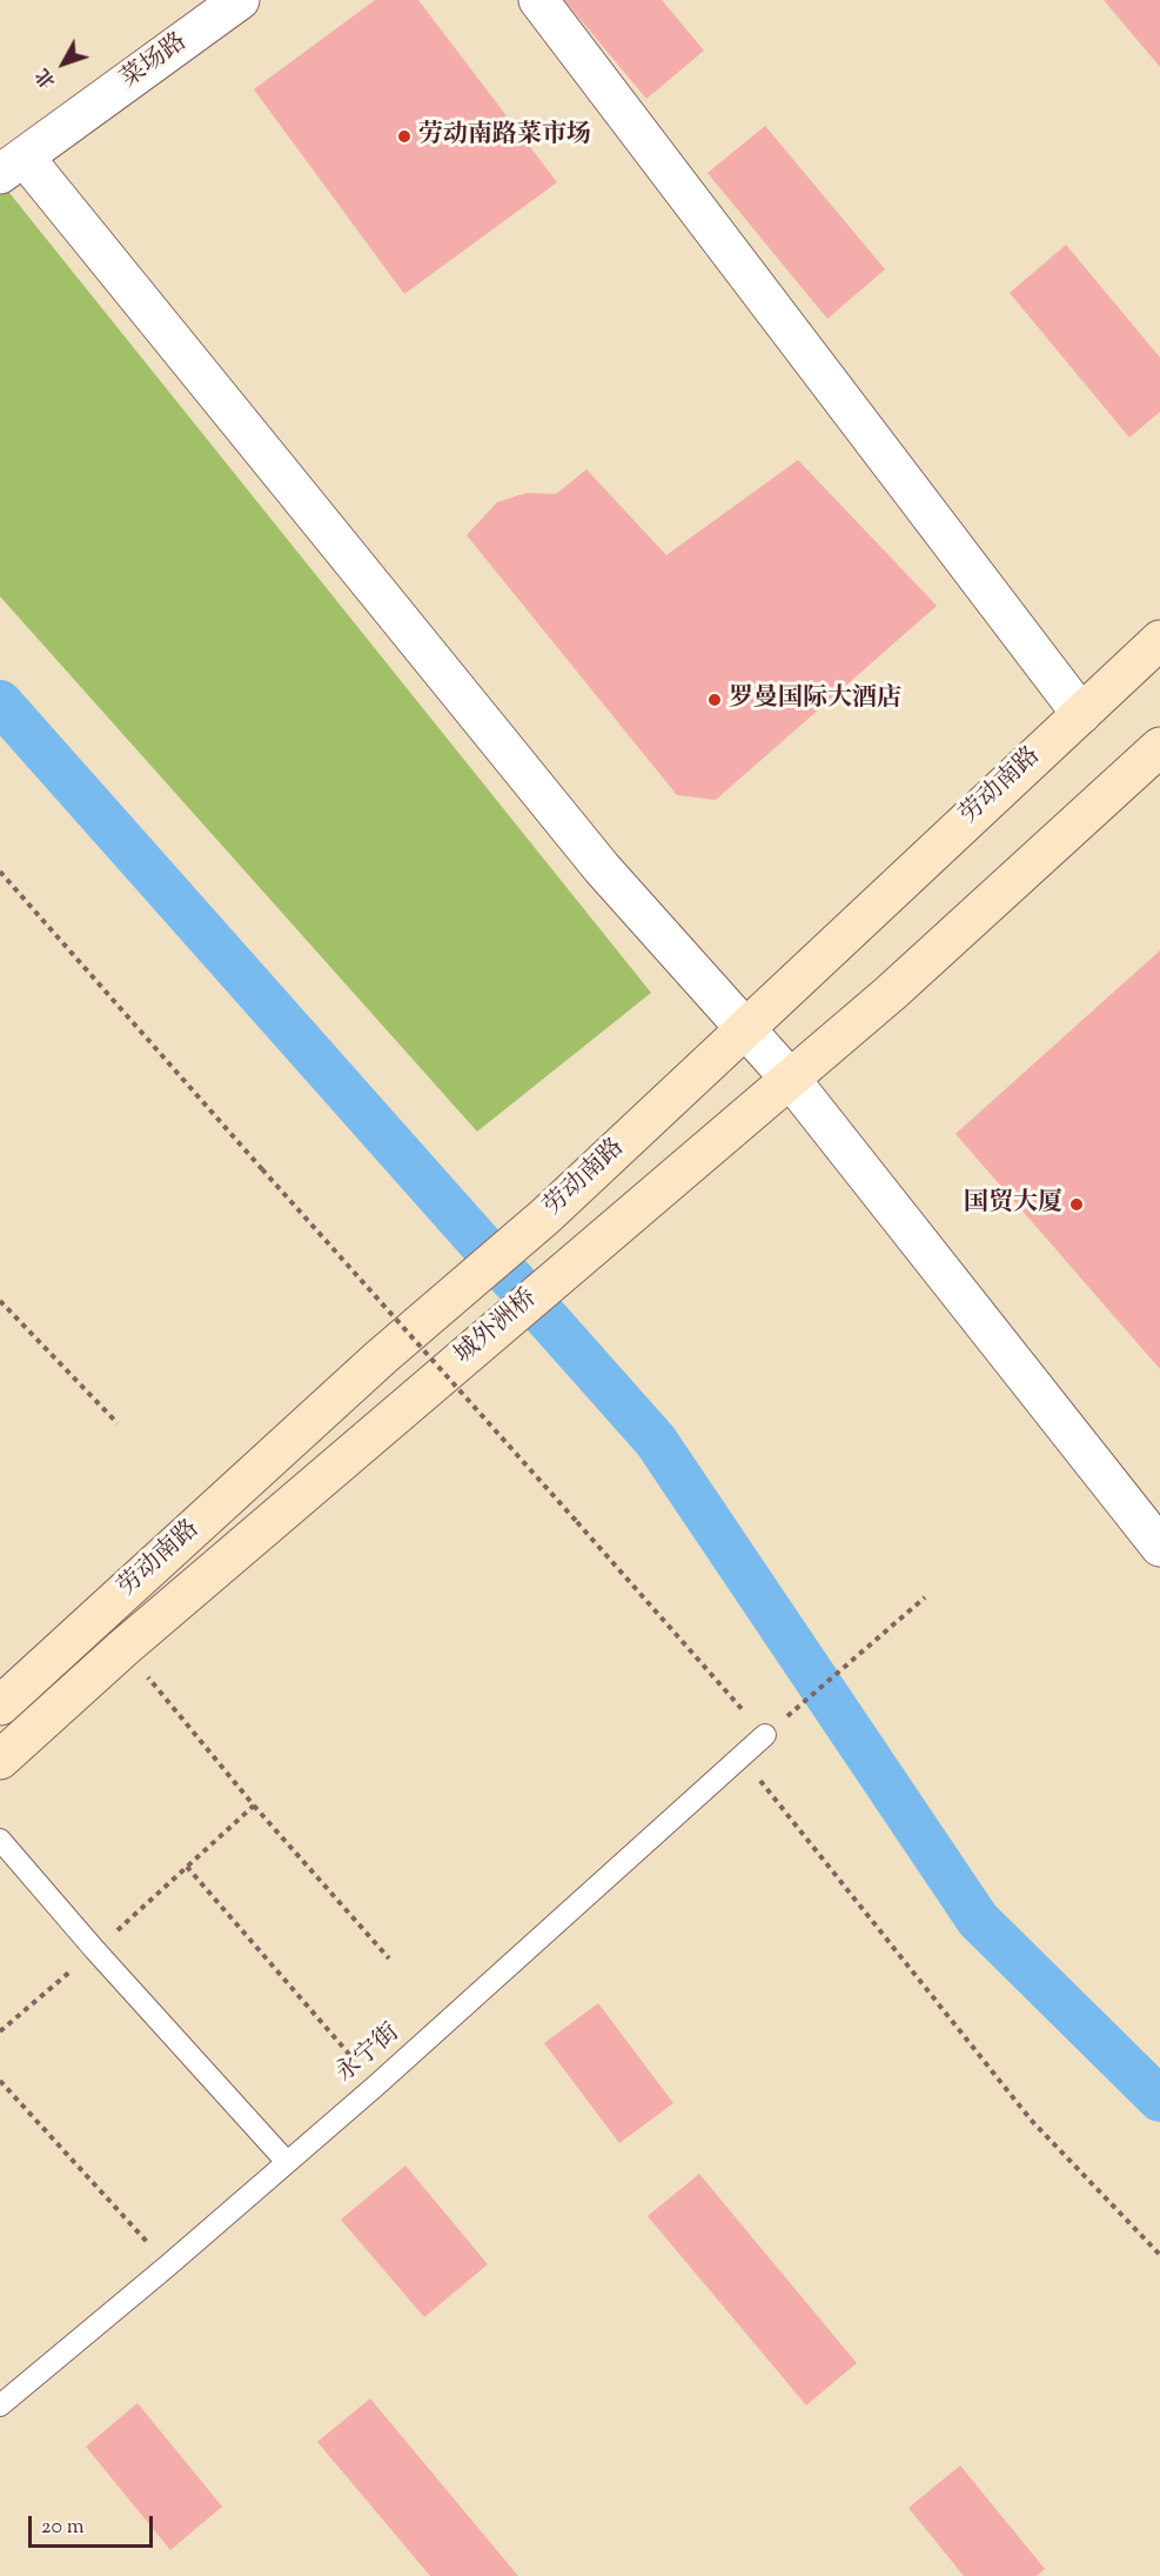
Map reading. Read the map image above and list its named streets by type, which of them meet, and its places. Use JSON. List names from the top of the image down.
{
  "streets": {
    "main road": ["劳动南路", "城外洲桥"],
    "street": ["菜场路"],
    "lane": ["永宁街"]
  },
  "crossings": [
    ["劳动南路", "城外洲桥"]
  ],
  "places": ["劳动南路菜市场", "罗曼国际大酒店", "国贸大厦"],
  "scale_bar": "20 m",
  "north": "bottom left"
}
